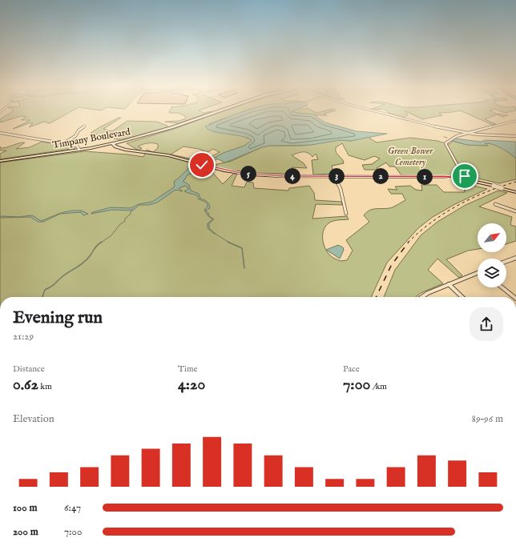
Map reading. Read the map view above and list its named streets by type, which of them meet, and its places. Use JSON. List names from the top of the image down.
{
  "streets": {
    "main road": ["Timpany Boulevard"]
  },
  "parks": ["Green Bower Cemetery"],
  "north": "top right",
  "page": {
    "pins": [
      "5",
      "2",
      "3",
      "4",
      "1"
    ],
    "heading": ["Evening run", "21:29"],
    "stats": [
      ["Distance", "0.62 km"],
      ["Time", "4:20"],
      ["Pace", "7:00 /km"]
    ],
    "chart": ["Elevation", "89–96 m"],
    "list": [
      {
        "name": "100 m",
        "note": "6:47"
      },
      {
        "name": "200 m",
        "note": "7:00"
      }
    ]
  }
}
